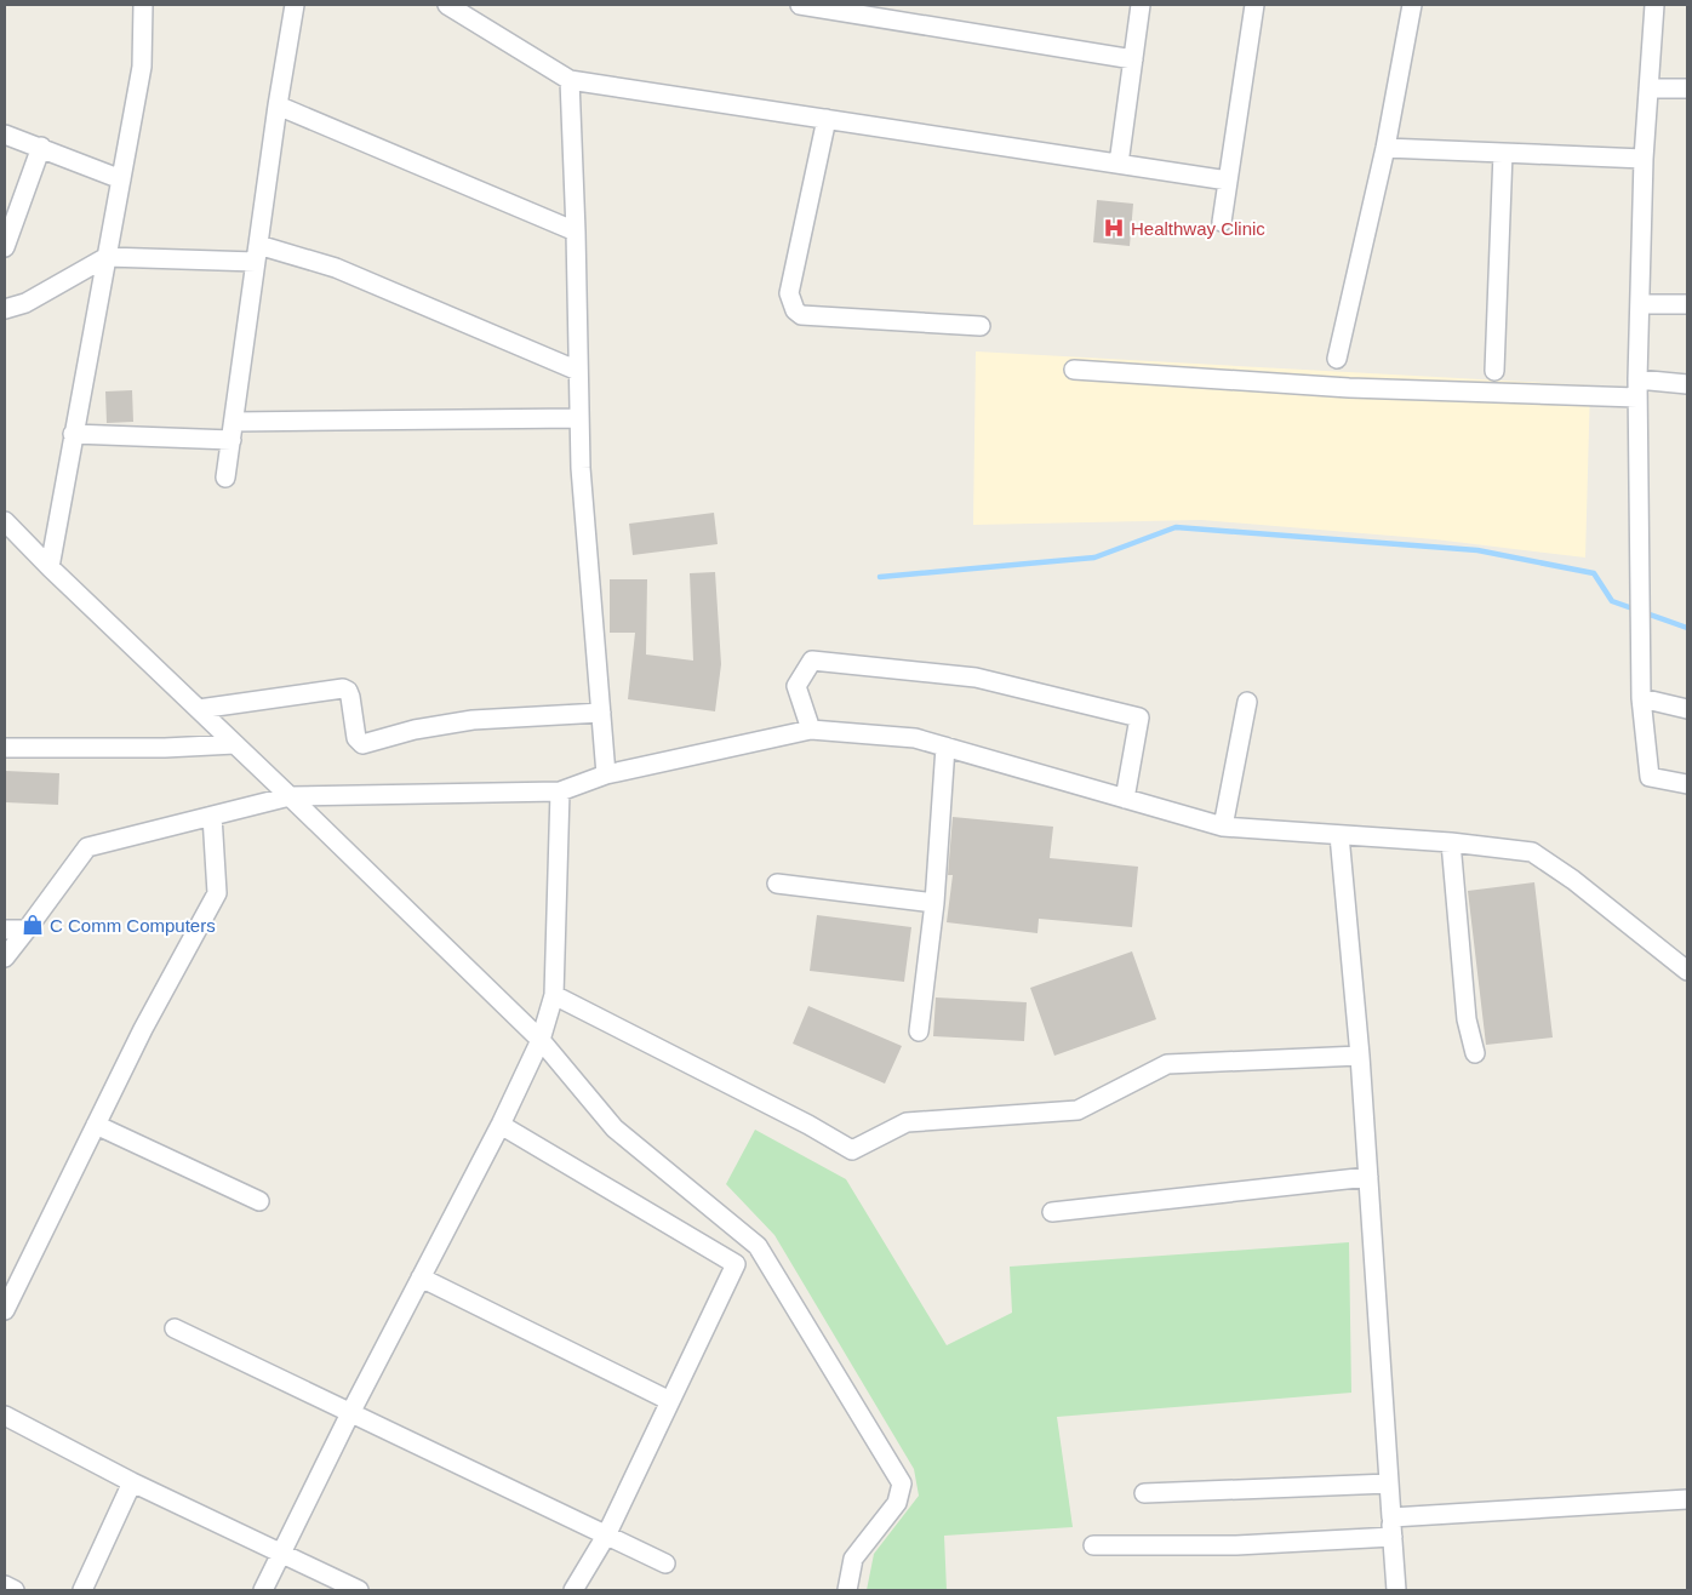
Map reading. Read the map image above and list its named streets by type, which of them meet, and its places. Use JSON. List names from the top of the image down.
{
  "places": {
    "hospital": ["Healthway Clinic"],
    "shop": ["C Comm Computers"]
  }
}
